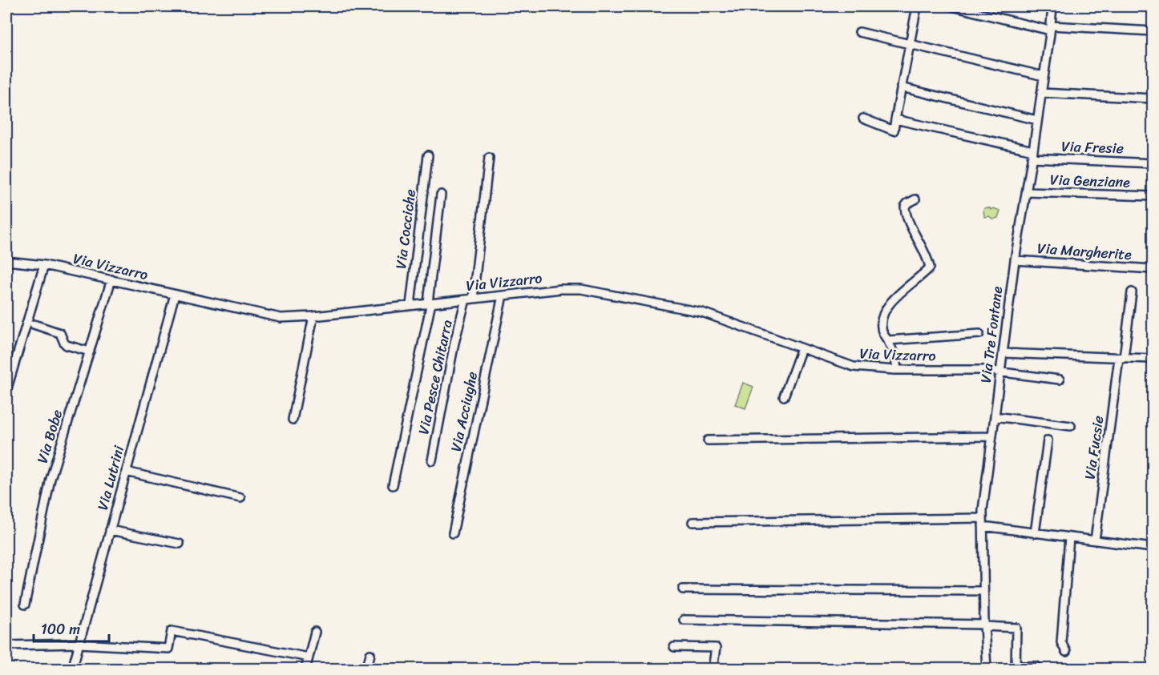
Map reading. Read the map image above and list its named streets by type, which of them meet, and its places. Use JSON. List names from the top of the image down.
{
  "streets": {
    "street": [
      "Via Fresie",
      "Via Genziane",
      "Via Cocciche",
      "Via Margherite",
      "Via Vizzarro",
      "Via Tre Fontane",
      "Via Pesce Chitarra",
      "Via Acciughe",
      "Via Bobe",
      "Via Fucsie",
      "Via Lutrini"
    ]
  },
  "crossings": [
    ["Via Fresie", "Via Tre Fontane"],
    ["Via Genziane", "Via Tre Fontane"],
    ["Via Cocciche", "Via Vizzarro"],
    ["Via Margherite", "Via Tre Fontane"],
    ["Via Vizzarro", "Via Tre Fontane"],
    ["Via Vizzarro", "Via Pesce Chitarra"],
    ["Via Vizzarro", "Via Acciughe"],
    ["Via Vizzarro", "Via Bobe"],
    ["Via Vizzarro", "Via Lutrini"]
  ],
  "scale_bar": "100 m"
}
